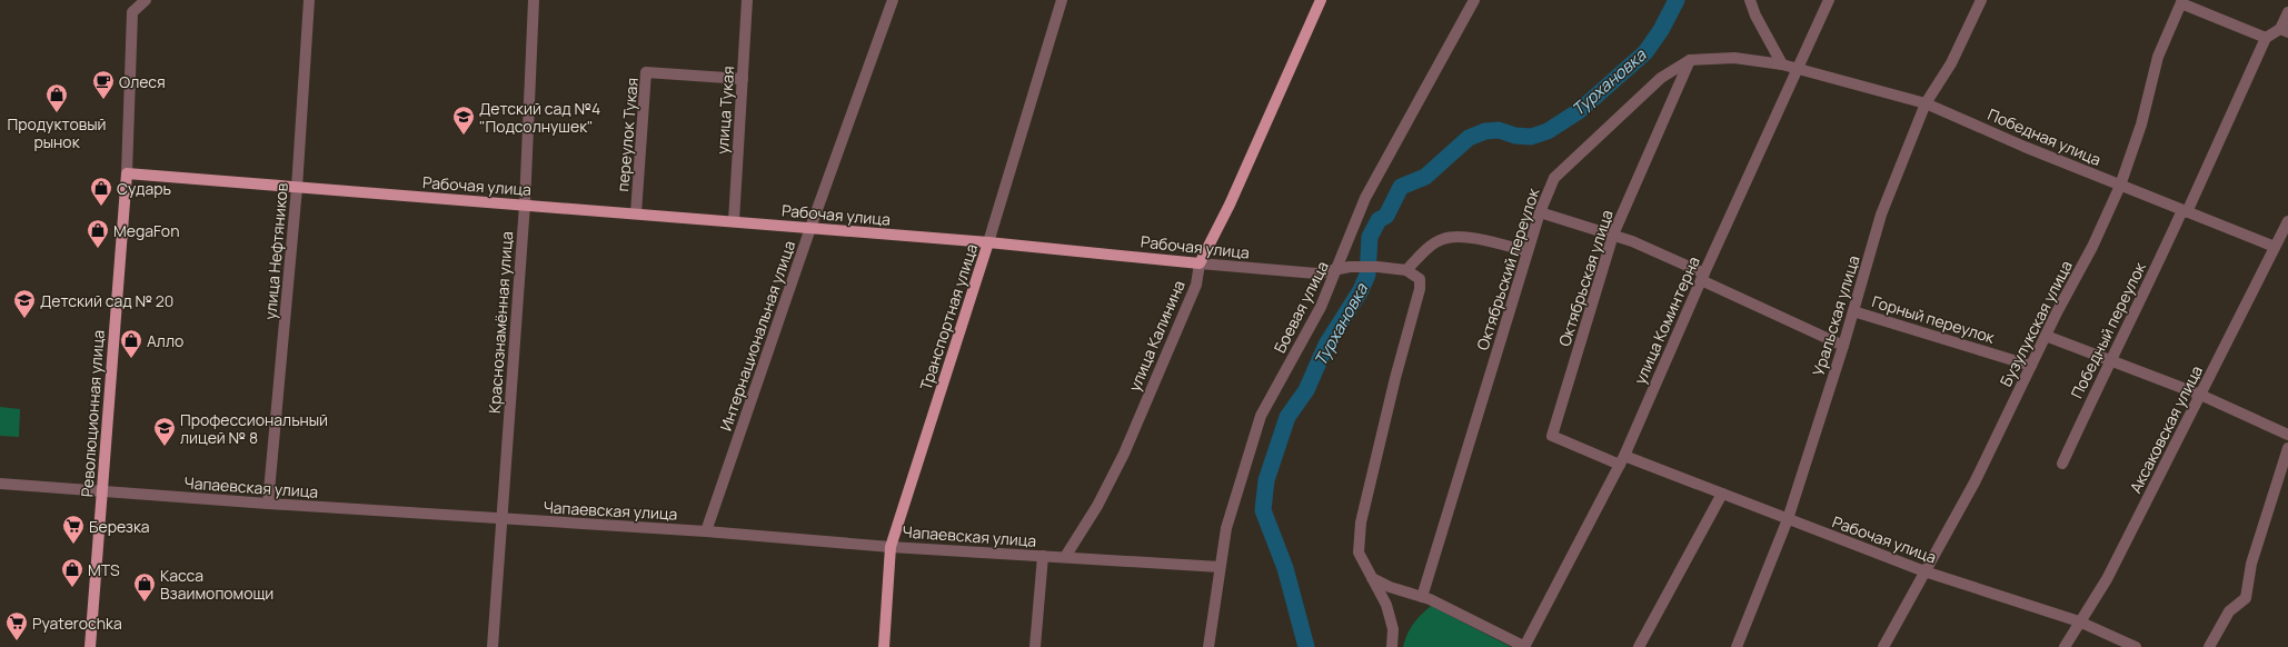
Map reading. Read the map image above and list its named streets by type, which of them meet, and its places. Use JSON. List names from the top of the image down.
{
  "streets": {
    "main road": [
      "Рабочая улица",
      "Транспортная улица",
      "улица Калинина",
      "Революционная улица"
    ],
    "street": [
      "улица Тукая",
      "переулок Тукая",
      "Победная улица",
      "улица Нефтяников",
      "Октябрьский переулок",
      "Октябрьская улица",
      "Боевая улица",
      "Уральская улица",
      "Горный переулок",
      "улица Коминтерна",
      "Краснознамённая улица",
      "Бузулукская улица",
      "Победный переулок",
      "Интернациональная улица",
      "Аксаковская улица",
      "Чапаевская улица"
    ]
  },
  "crossings": [
    ["улица Тукая", "переулок Тукая"],
    ["улица Тукая", "Рабочая улица"],
    ["переулок Тукая", "Рабочая улица"],
    ["Победная улица", "Октябрьский переулок"],
    ["Победная улица", "Уральская улица"],
    ["Победная улица", "улица Коминтерна"],
    ["Победная улица", "Бузулукская улица"],
    ["Победная улица", "Победный переулок"],
    ["Победная улица", "Аксаковская улица"],
    ["Рабочая улица", "улица Нефтяников"],
    ["Рабочая улица", "Октябрьская улица"],
    ["Рабочая улица", "Боевая улица"],
    ["Рабочая улица", "Уральская улица"],
    ["Рабочая улица", "Транспортная улица"],
    ["Рабочая улица", "улица Коминтерна"],
    ["Рабочая улица", "Краснознамённая улица"],
    ["Рабочая улица", "Бузулукская улица"],
    ["Рабочая улица", "Интернациональная улица"],
    ["Рабочая улица", "улица Калинина"],
    ["Рабочая улица", "Революционная улица"],
    ["Рабочая улица", "Аксаковская улица"],
    ["улица Нефтяников", "Чапаевская улица"],
    ["Октябрьский переулок", "Октябрьская улица"],
    ["Октябрьский переулок", "улица Коминтерна"],
    ["Боевая улица", "Чапаевская улица"],
    ["Уральская улица", "Горный переулок"],
    ["Транспортная улица", "Чапаевская улица"],
    ["Горный переулок", "Бузулукская улица"],
    ["Краснознамённая улица", "Чапаевская улица"],
    ["Интернациональная улица", "Чапаевская улица"],
    ["улица Калинина", "Чапаевская улица"],
    ["Революционная улица", "Чапаевская улица"]
  ],
  "water": ["Турхановка"],
  "places": {
    "cafe": ["Олеся"],
    "shop": [
      "Продуктовый рынок",
      "Сударь",
      "MegaFon",
      "Алло",
      "MTS",
      "Касса Взаимопомощи"
    ],
    "school or university": ["Детский сад №4 \"Подсолнушек\"", "Детский сад № 20", "Профессиональный лицей № 8"],
    "supermarket": ["Березка", "Pyaterochka"]
  }
}
